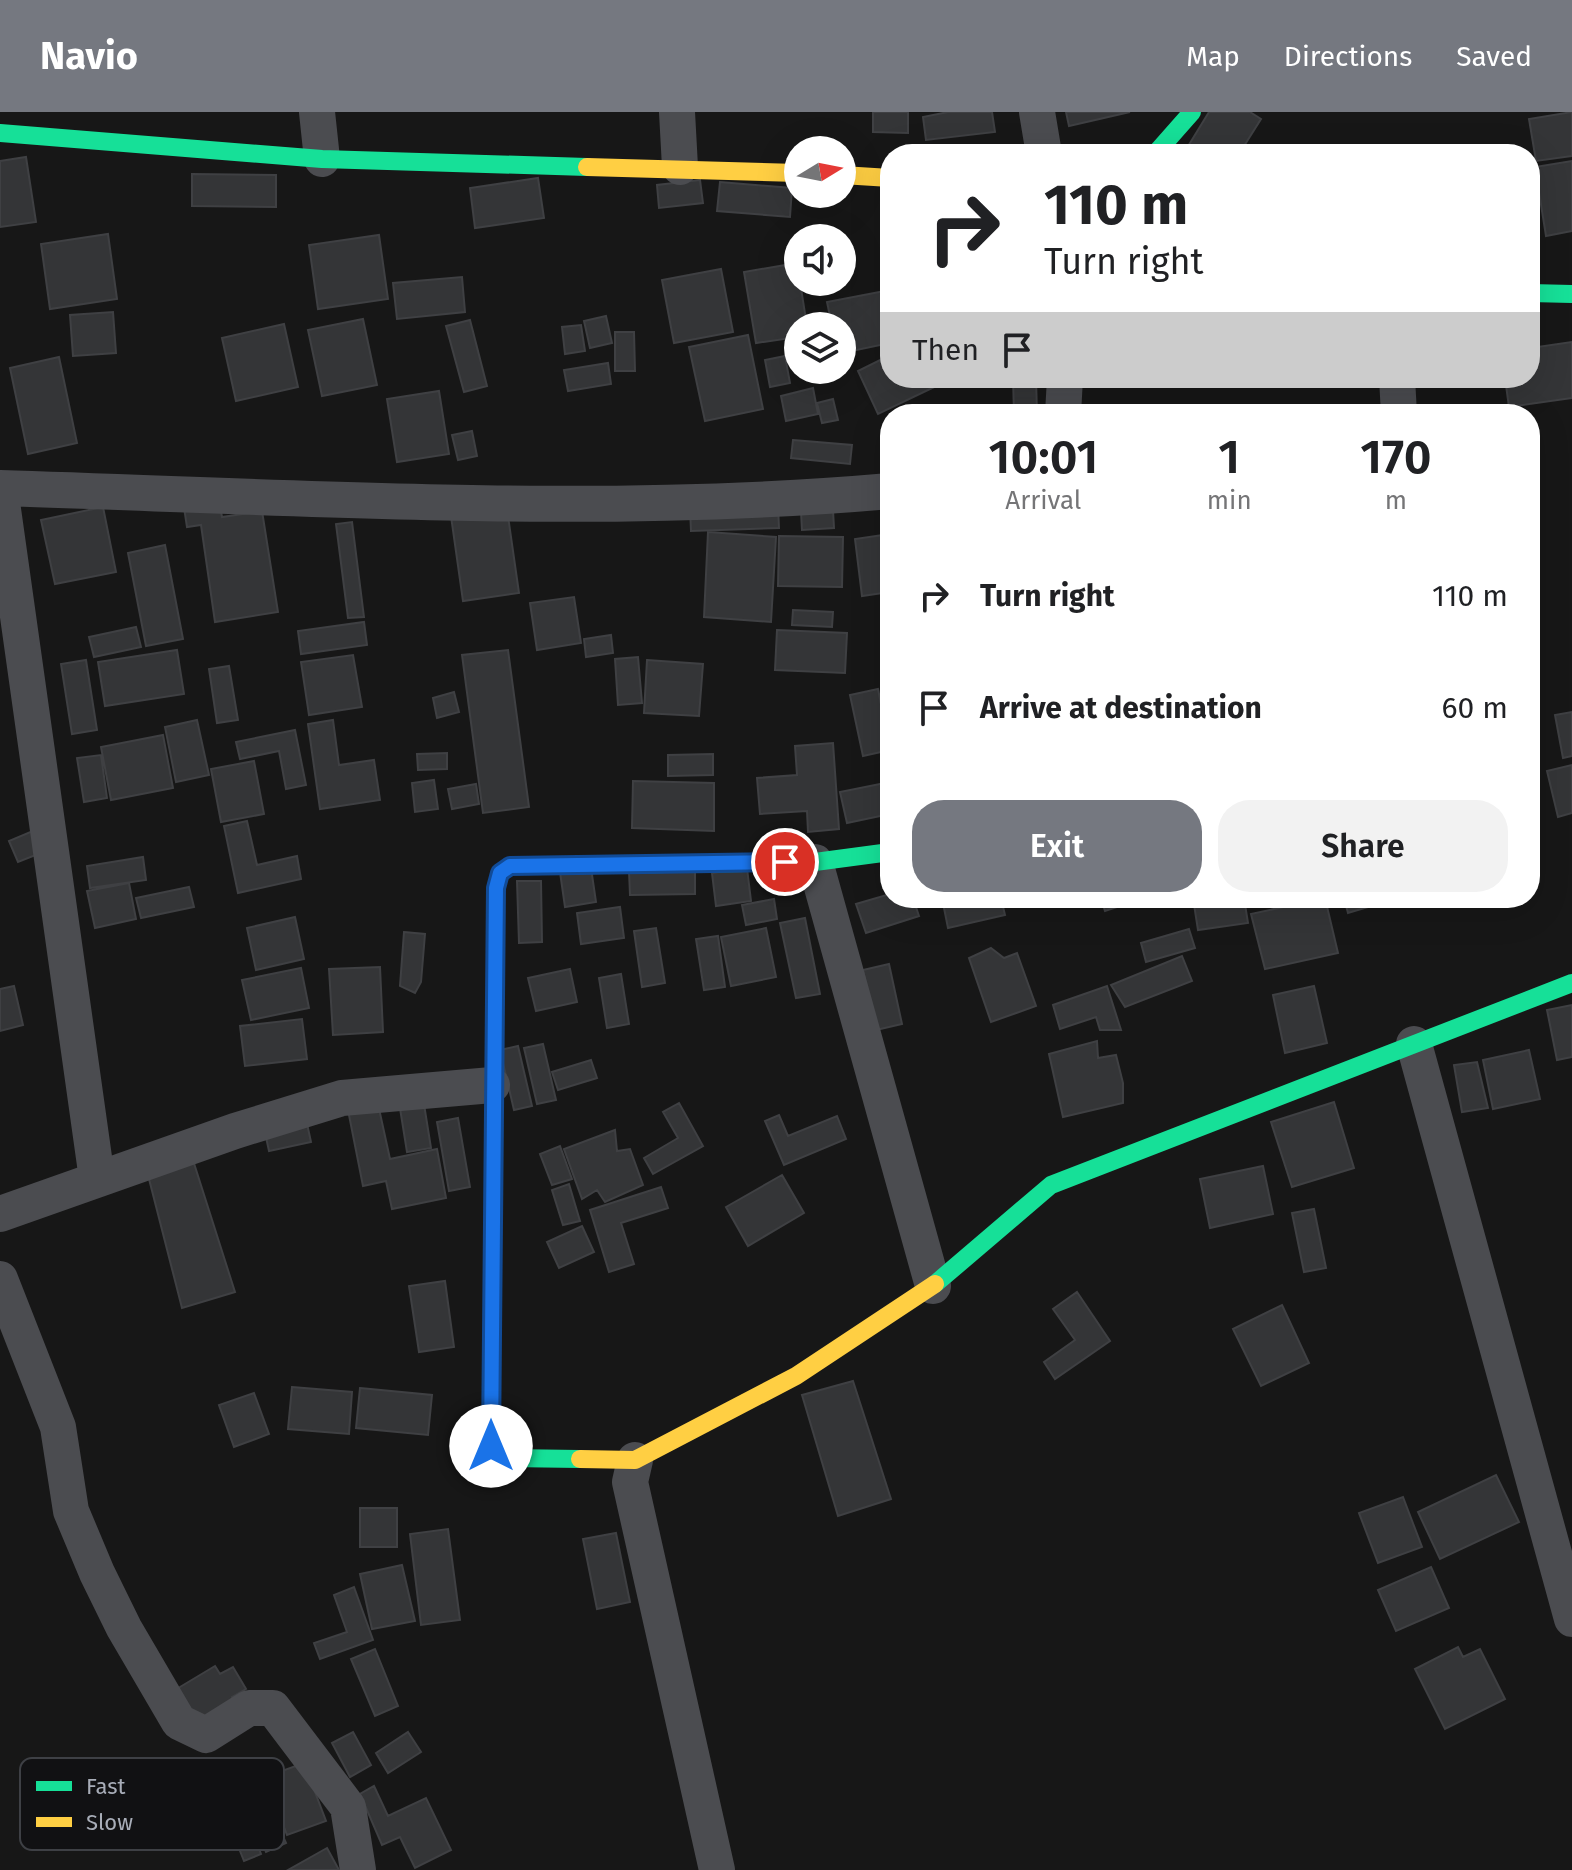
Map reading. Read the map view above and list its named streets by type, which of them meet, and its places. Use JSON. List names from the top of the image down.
{
  "legend": ["Fast", "Slow"],
  "north": "right",
  "page": {
    "header": "Navio",
    "nav": ["Map", "Directions", "Saved"],
    "turn": ["110 m", "Turn right"],
    "then": "Then",
    "eta": [
      "10:01",
      "Arrival",
      "1",
      "min",
      "170",
      "m"
    ],
    "list": [
      {
        "name": "Turn right",
        "value": "110 m"
      },
      {
        "name": "Arrive at destination",
        "value": "60 m"
      }
    ],
    "buttons": ["Exit", "Share"]
  }
}
